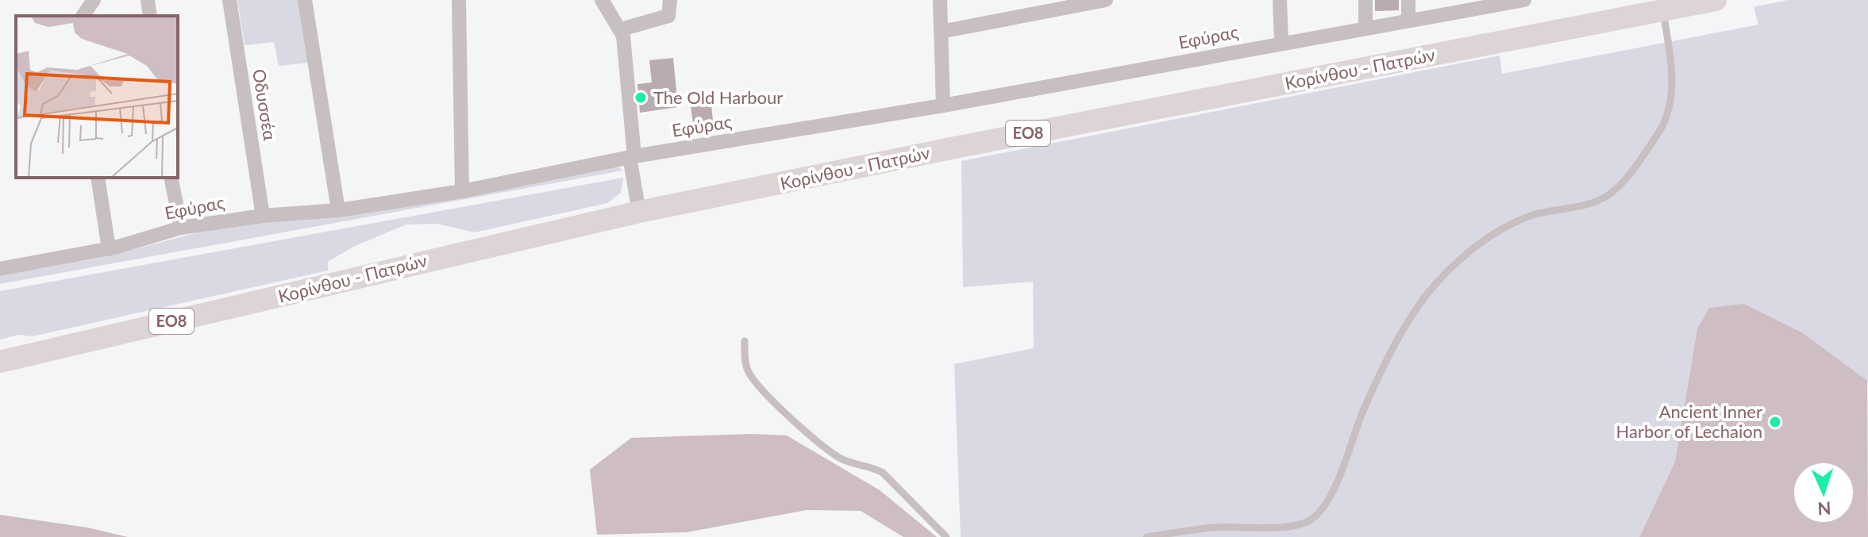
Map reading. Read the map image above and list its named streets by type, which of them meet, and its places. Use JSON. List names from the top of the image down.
{
  "streets": {
    "main road": ["Κορίνθου - Πατρών", "ΕΟ8"],
    "street": ["Εφύρας", "Οδυσσέα"]
  },
  "crossings": [
    ["Εφύρας", "Οδυσσέα"]
  ],
  "places": ["The Old Harbour", "Ancient Inner Harbor of Lechaion"],
  "north": "bottom"
}
